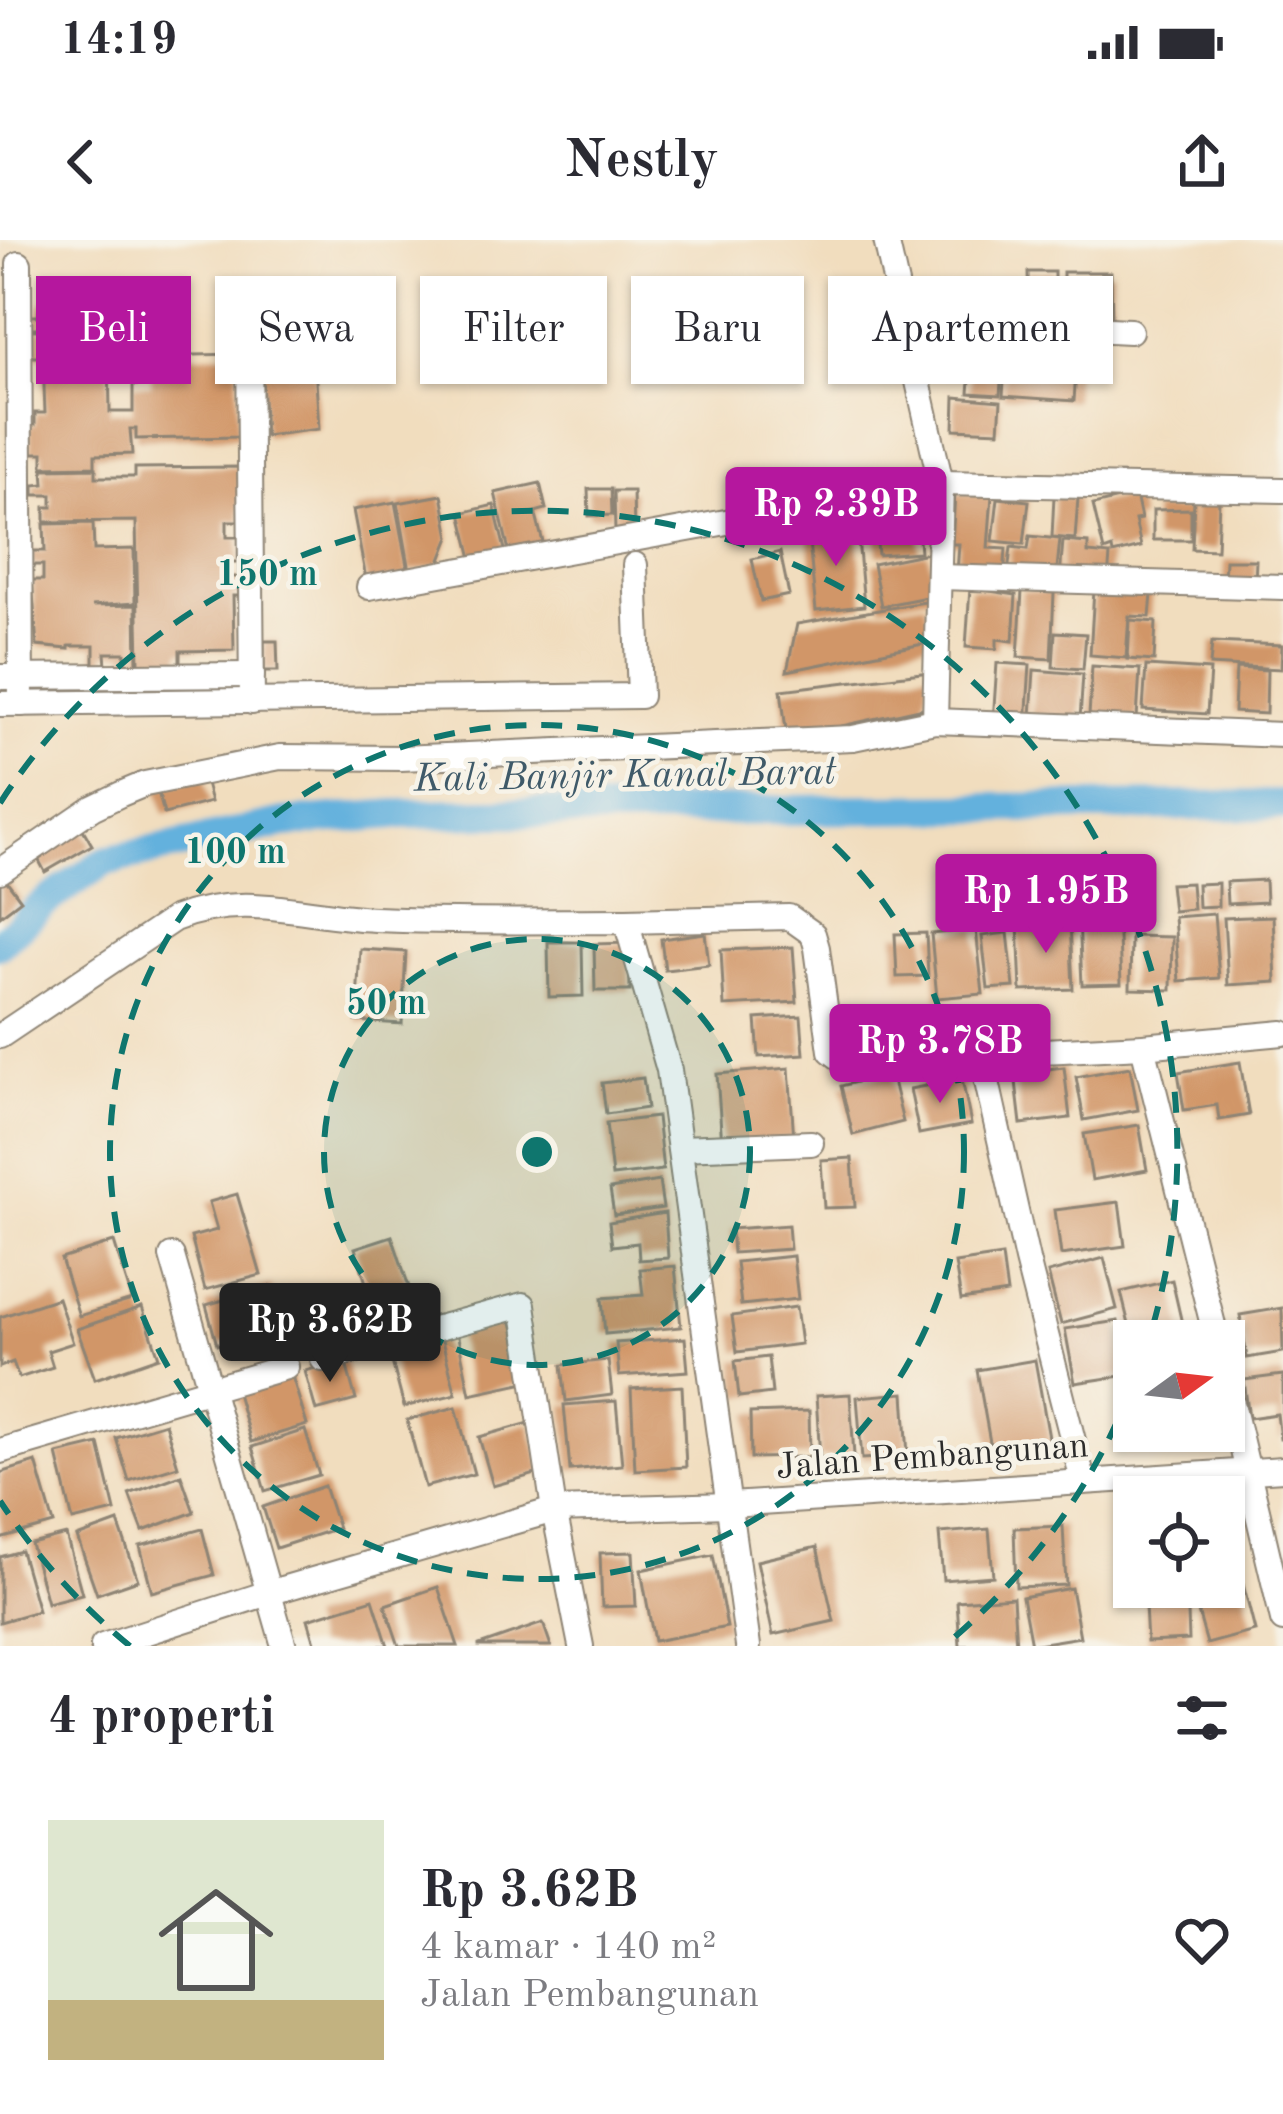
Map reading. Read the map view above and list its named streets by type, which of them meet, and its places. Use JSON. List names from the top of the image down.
{
  "streets": {
    "street": ["Jalan Pembangunan"]
  },
  "water": ["Kali Banjir Kanal Barat"],
  "north": "right",
  "page": {
    "status": "14:19",
    "header": "Nestly",
    "chip": [
      "Beli",
      "Sewa",
      "Filter",
      "Baru",
      "Apartemen"
    ],
    "price": [
      "Rp 2.39B",
      "Rp 1.95B",
      "Rp 3.78B",
      "Rp 3.62B"
    ],
    "heading": "4 properti",
    "list": [
      {
        "name": "Rp 3.62B",
        "note": "4 kamar · 140 m² · Jalan Pembangunan"
      }
    ]
  },
  "rings": ["150 m", "100 m", "50 m"]
}
